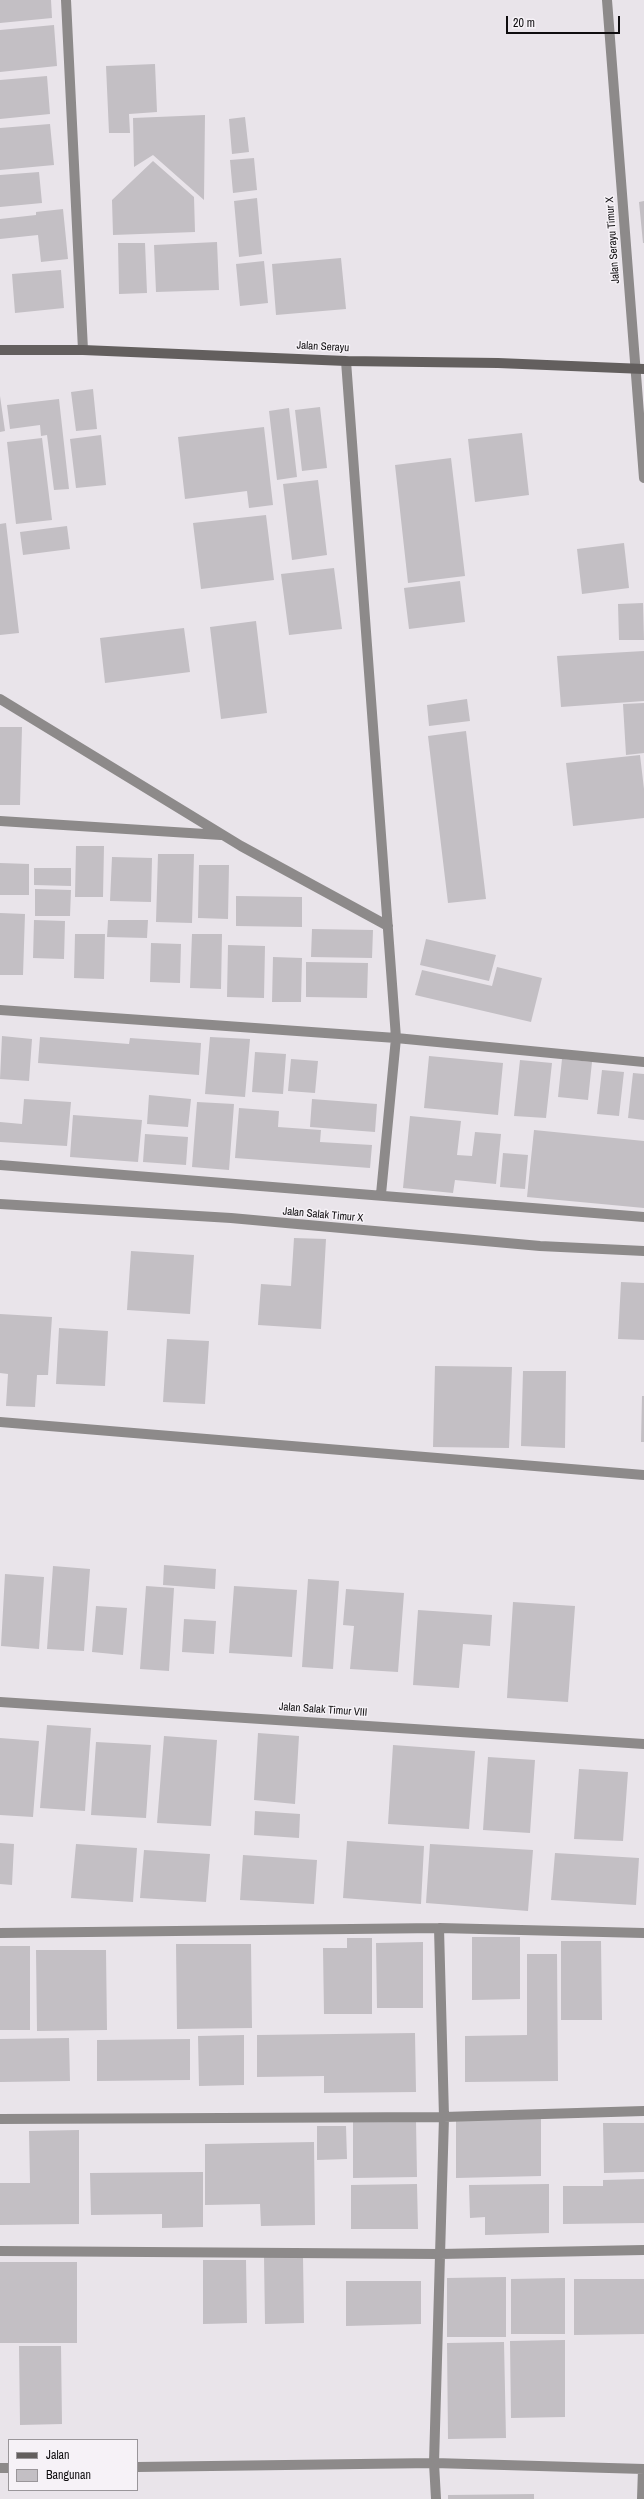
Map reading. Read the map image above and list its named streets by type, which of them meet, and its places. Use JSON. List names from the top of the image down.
{
  "streets": {
    "main road": ["Jalan Serayu"],
    "street": ["Jalan Serayu Timur X", "Jalan Salak Timur X", "Jalan Salak Timur VIII"]
  },
  "crossings": [
    ["Jalan Serayu Timur X", "Jalan Serayu"]
  ],
  "legend": ["Jalan", "Bangunan"],
  "scale_bar": "20 m"
}
